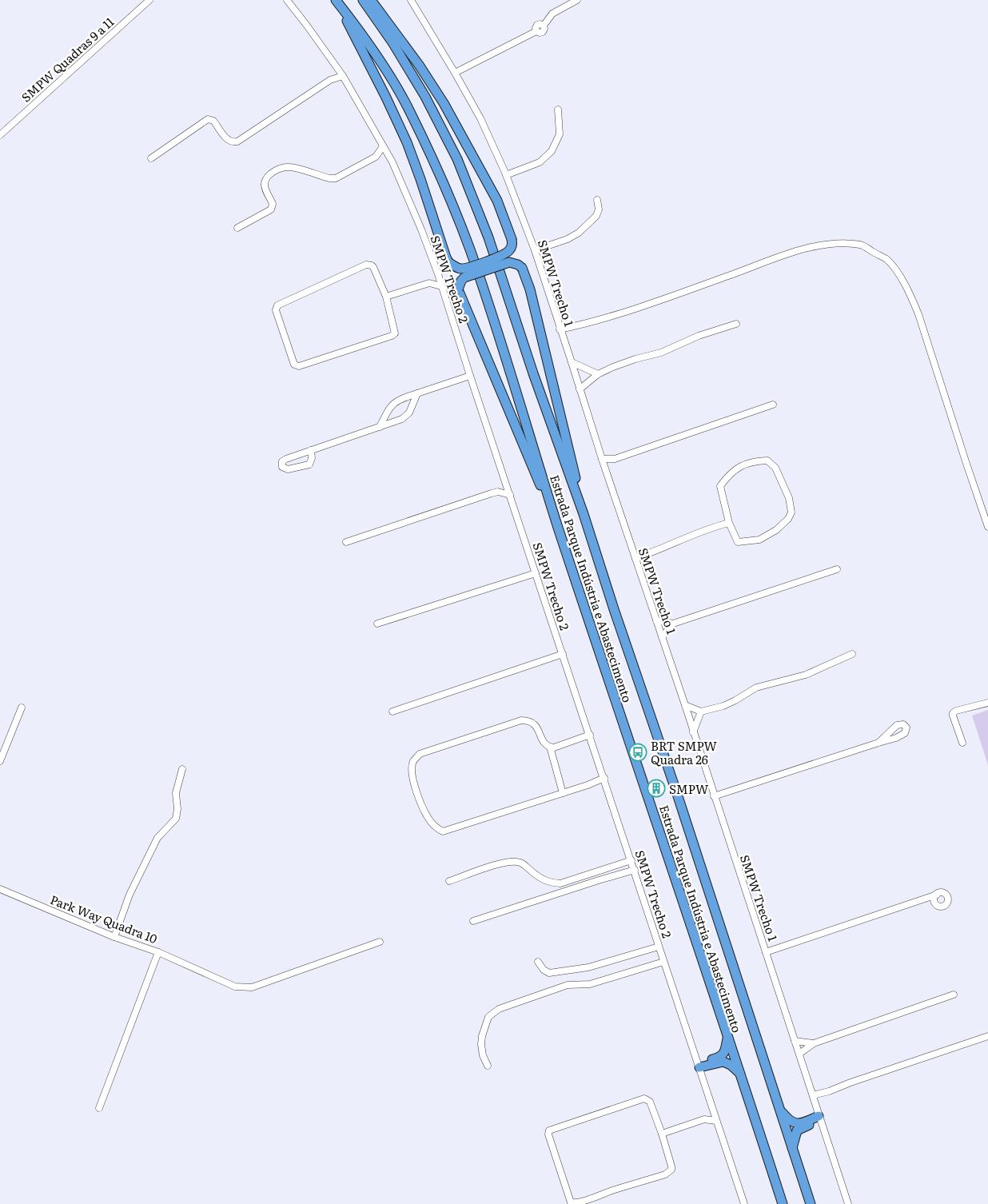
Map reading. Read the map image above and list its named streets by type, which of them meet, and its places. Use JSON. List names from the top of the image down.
{
  "streets": {
    "highway": ["Estrada Parque Indústria e Abastecimento"],
    "street": [
      "SMPW Quadras 9 a 11",
      "SMPW Trecho 2",
      "SMPW Trecho 1",
      "Park Way Quadra 10"
    ]
  },
  "places": {
    "bus stop": ["BRT SMPW Quadra 26"],
    "building": ["SMPW"]
  }
}
